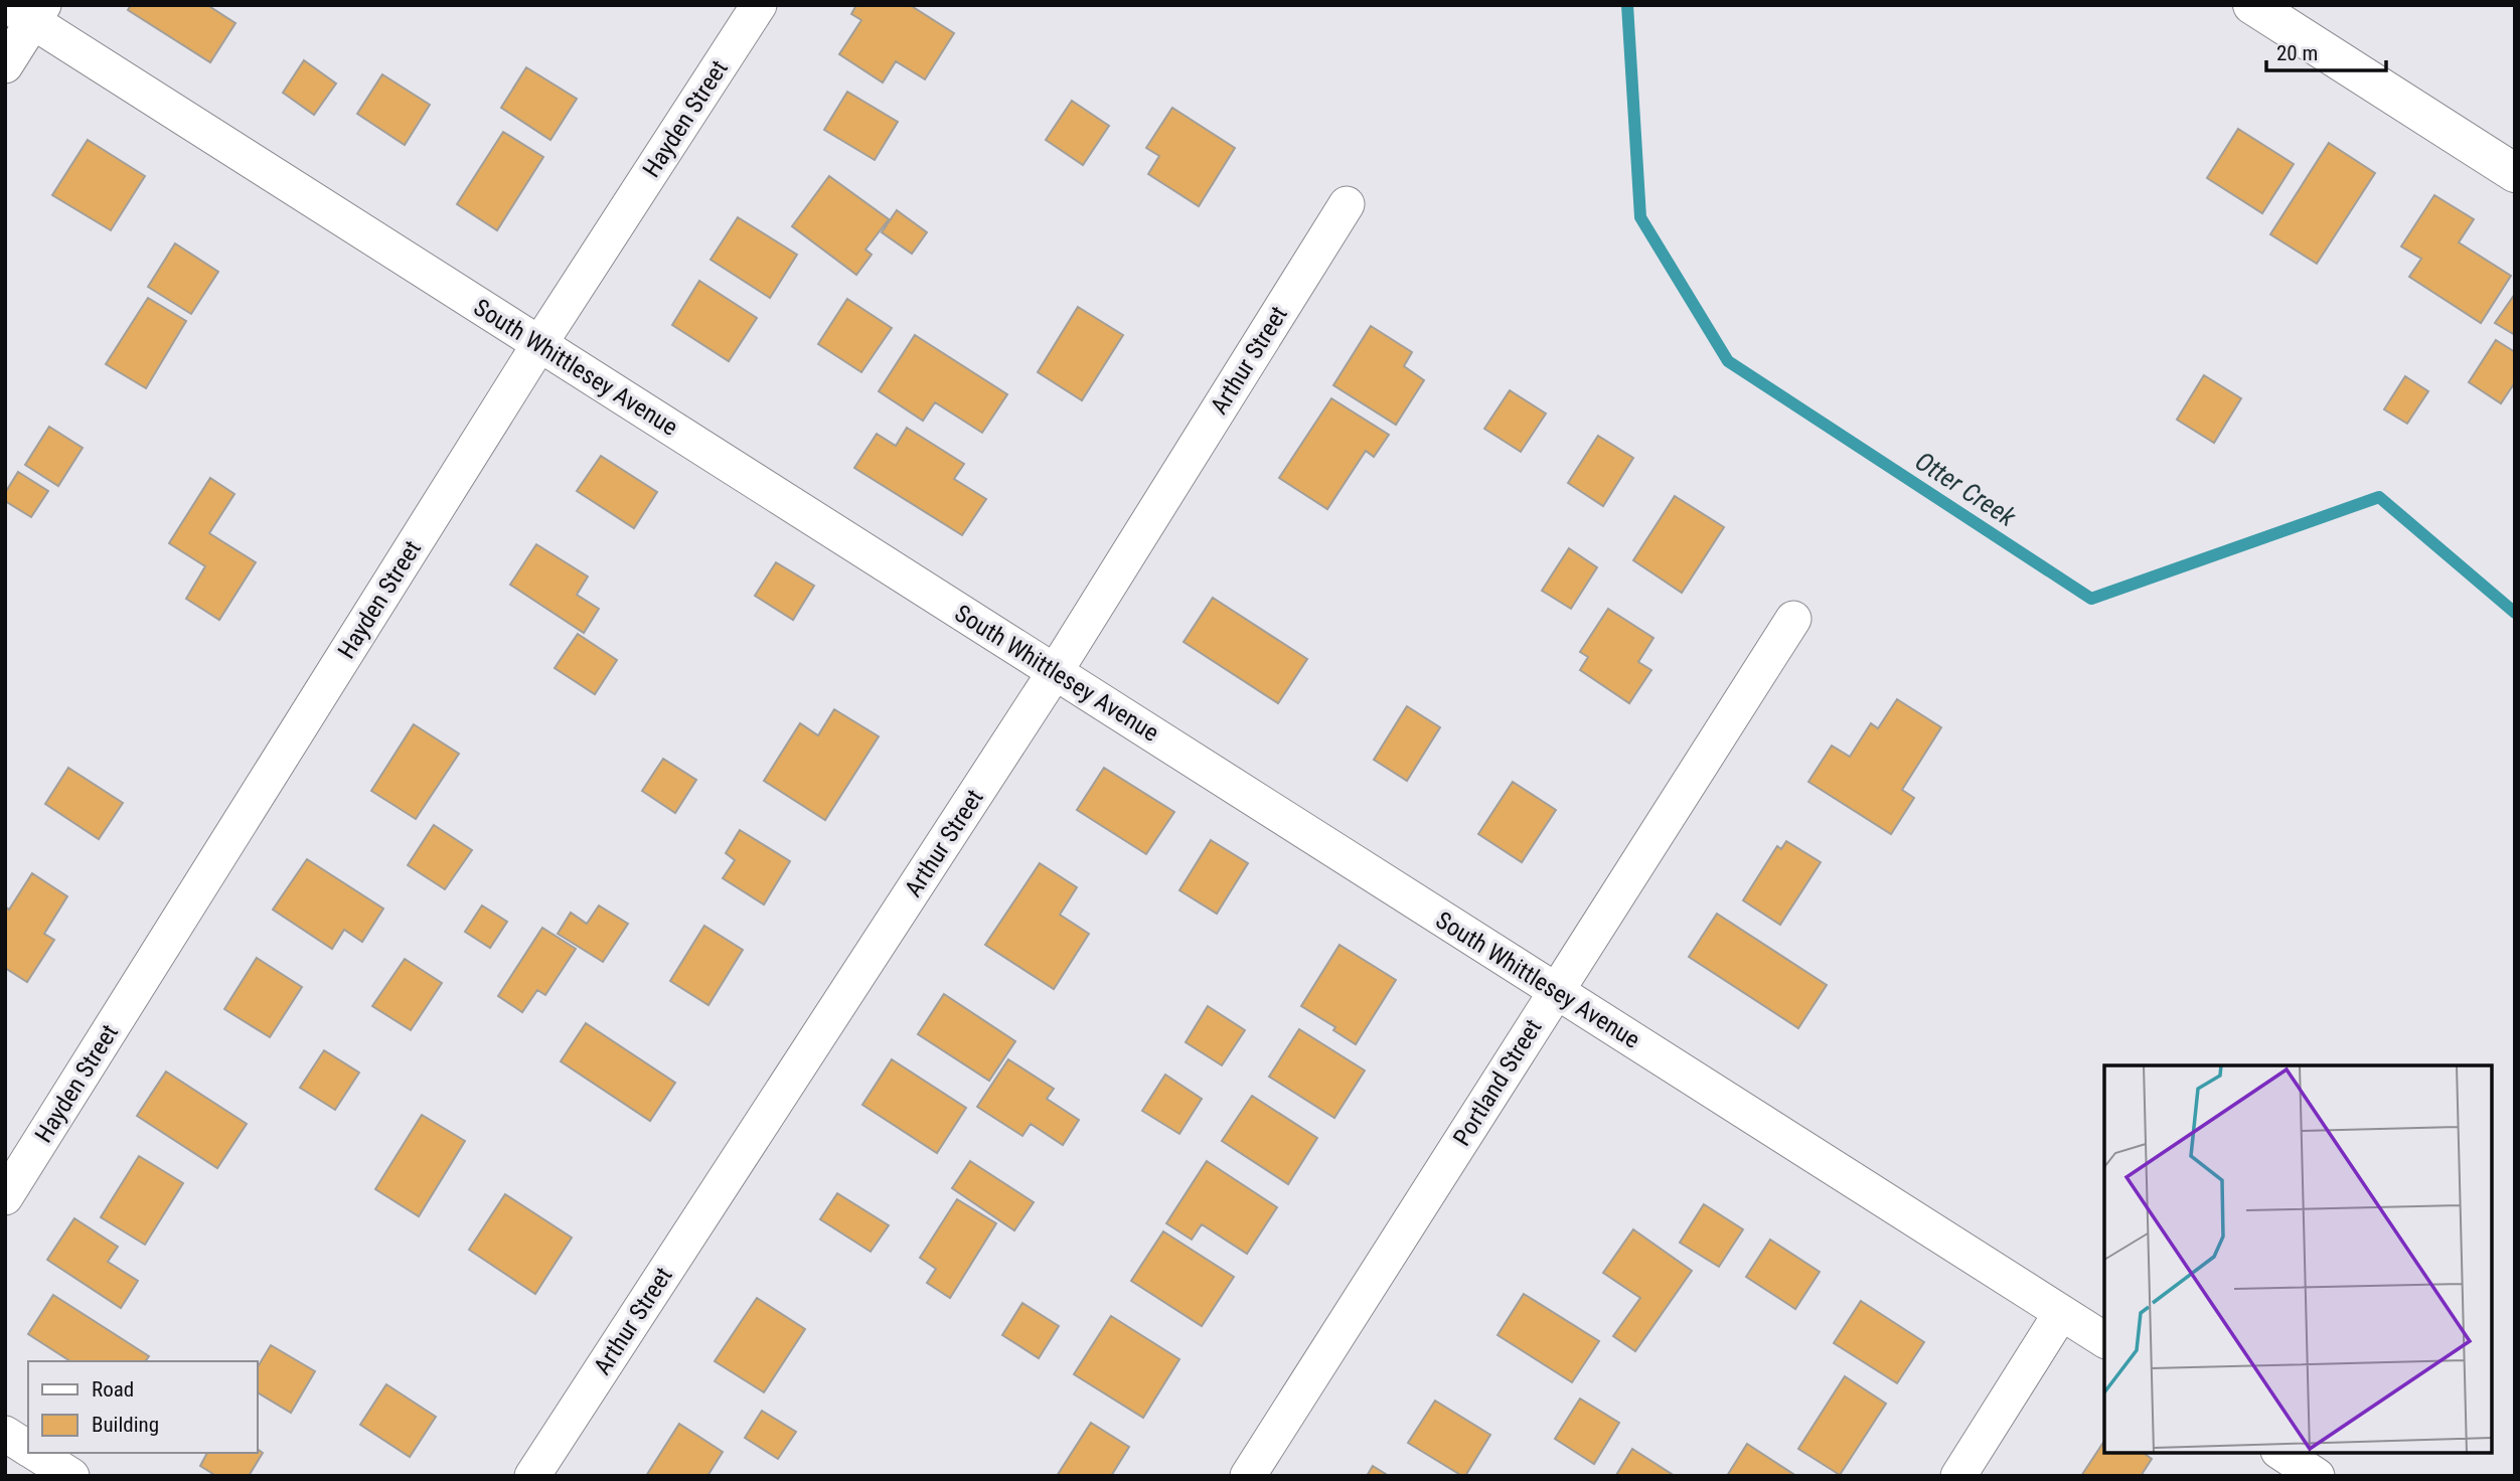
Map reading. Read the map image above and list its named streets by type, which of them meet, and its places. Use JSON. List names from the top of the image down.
{
  "streets": {
    "street": [
      "Hayden Street",
      "Arthur Street",
      "South Whittlesey Avenue",
      "Portland Street"
    ]
  },
  "crossings": [
    ["Hayden Street", "South Whittlesey Avenue"],
    ["Arthur Street", "South Whittlesey Avenue"],
    ["South Whittlesey Avenue", "Portland Street"]
  ],
  "water": ["Otter Creek"],
  "legend": ["Road", "Building"],
  "scale_bar": "20 m"
}
